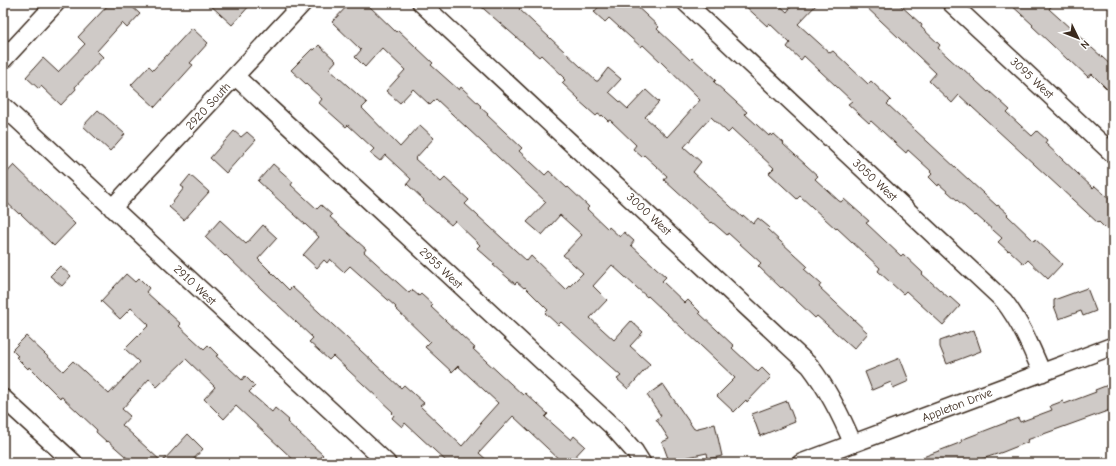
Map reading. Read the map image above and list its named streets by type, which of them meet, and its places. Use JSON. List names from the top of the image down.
{
  "streets": {
    "street": [
      "3095 West",
      "2920 South",
      "3050 West",
      "3000 West",
      "2955 West",
      "2910 West",
      "Appleton Drive"
    ]
  },
  "crossings": [
    ["2920 South", "2955 West"],
    ["2920 South", "2910 West"],
    ["3050 West", "Appleton Drive"],
    ["3000 West", "Appleton Drive"]
  ],
  "north": "bottom right"
}
